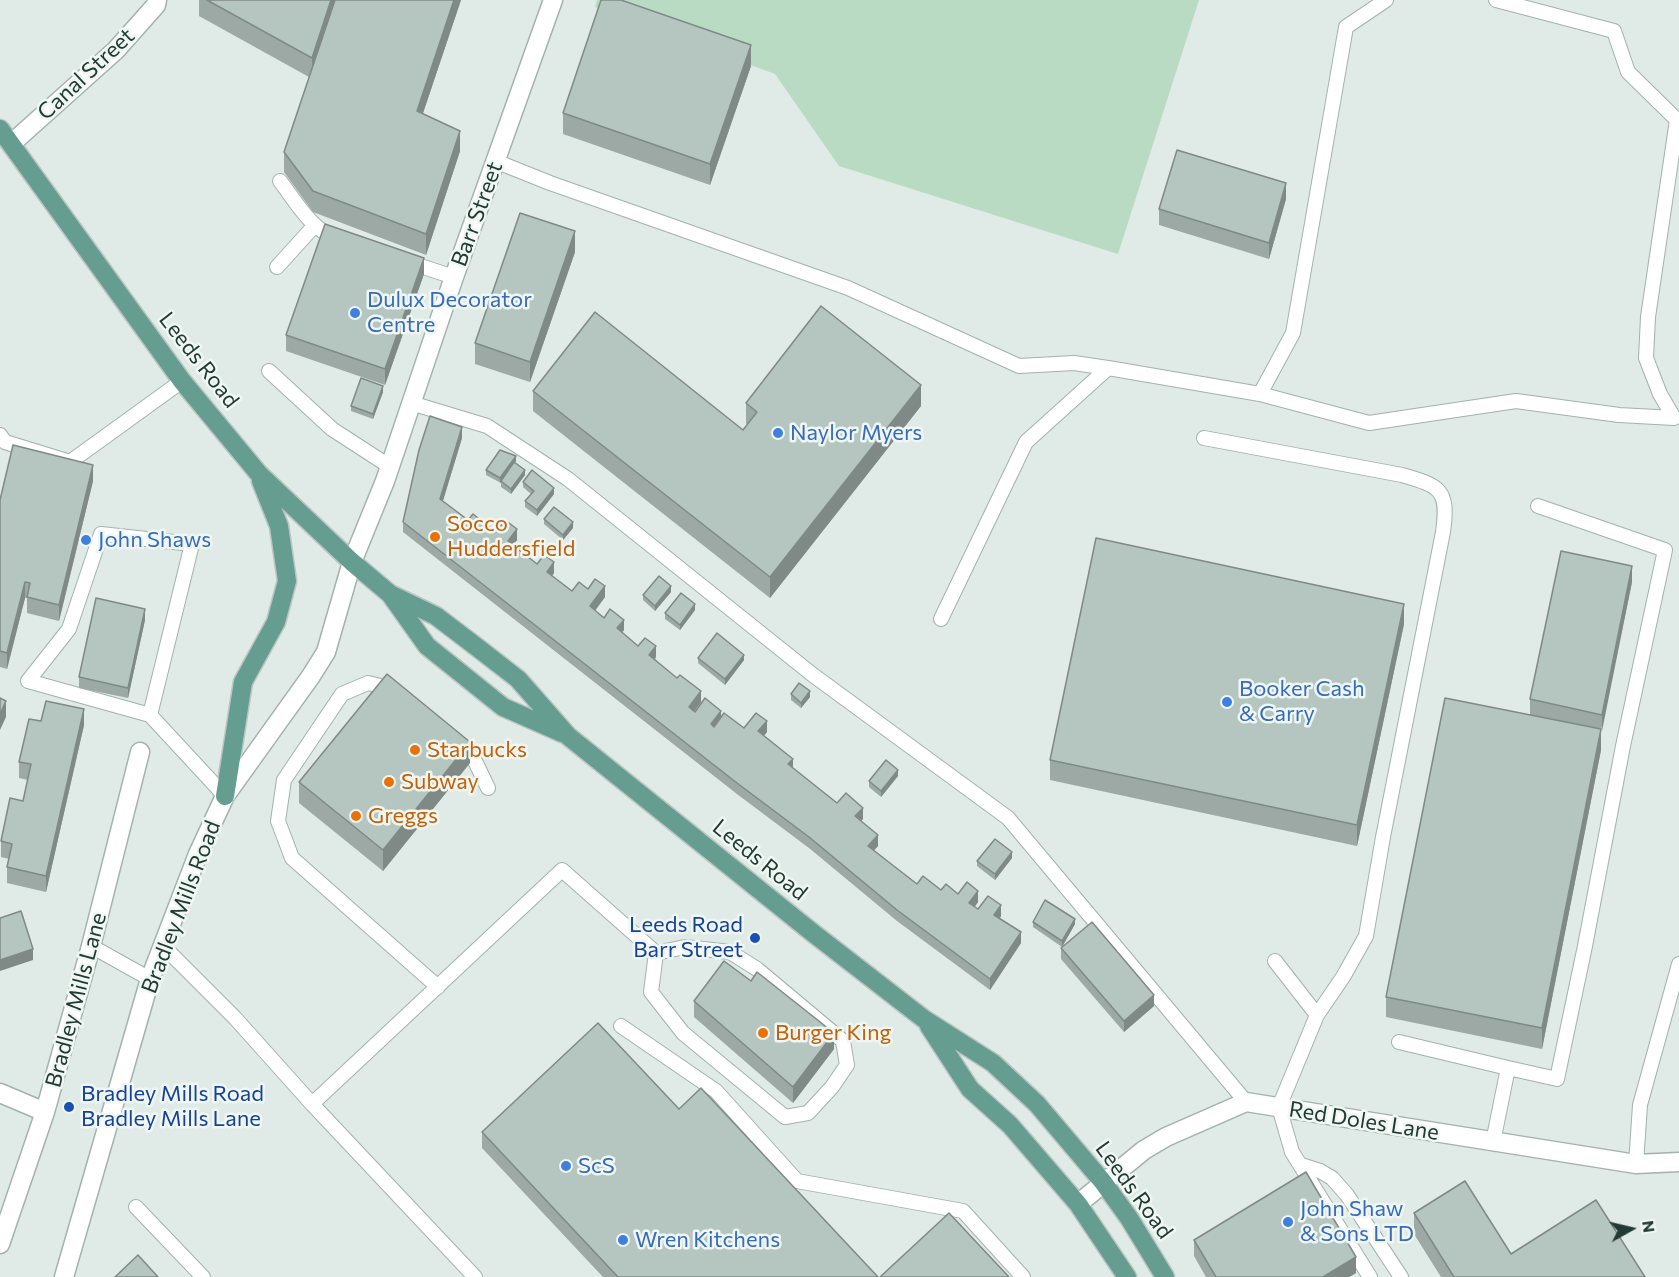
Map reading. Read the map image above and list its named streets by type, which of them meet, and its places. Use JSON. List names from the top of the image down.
{
  "streets": {
    "main road": ["Leeds Road"],
    "street": [
      "Canal Street",
      "Barr Street",
      "Bradley Mills Road",
      "Bradley Mills Lane",
      "Red Doles Lane"
    ]
  },
  "crossings": [
    ["Canal Street", "Leeds Road"],
    ["Barr Street", "Leeds Road"],
    ["Barr Street", "Bradley Mills Road"],
    ["Leeds Road", "Bradley Mills Road"]
  ],
  "places": [
    "Dulux Decorator Centre",
    "Naylor Myers",
    "Socco Huddersfield",
    "John Shaws",
    "Booker Cash & Carry",
    "Starbucks",
    "Subway",
    "Greggs",
    "Leeds Road Barr Street",
    "Burger King",
    "Bradley Mills Road Bradley Mills Lane",
    "ScS",
    "John Shaw & Sons LTD",
    "Wren Kitchens"
  ],
  "north": "right"
}
